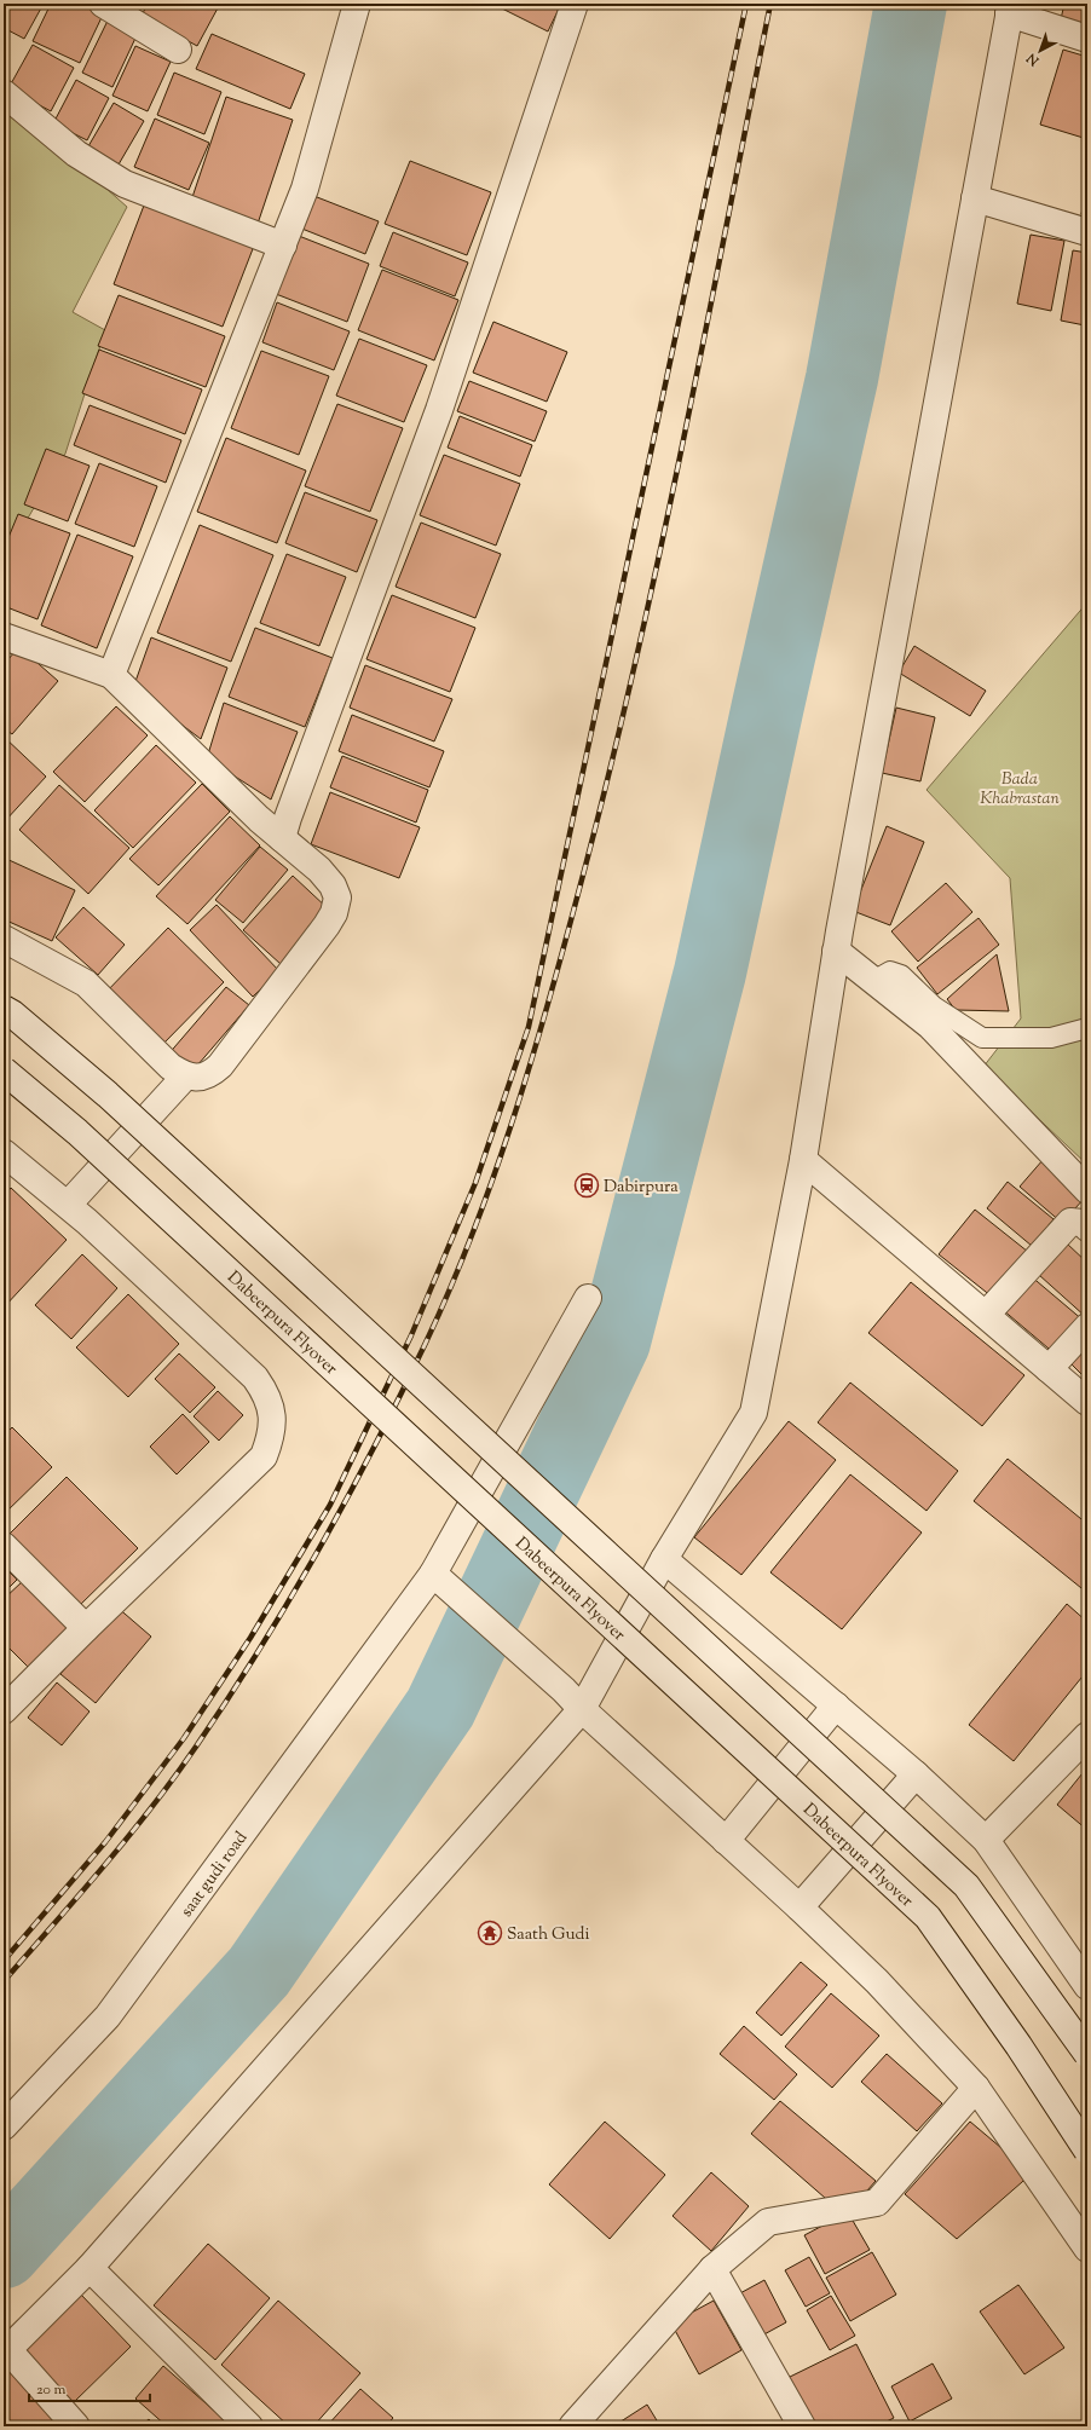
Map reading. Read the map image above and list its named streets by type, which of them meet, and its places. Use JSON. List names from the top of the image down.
{
  "streets": {
    "street": ["Dabeerpura Flyover", "saat gudi road"]
  },
  "parks": ["Bada Khabrastan"],
  "places": {
    "station": ["Dabirpura"],
    "temple": ["Saath Gudi"]
  },
  "scale_bar": "20 m",
  "north": "bottom left"
}
